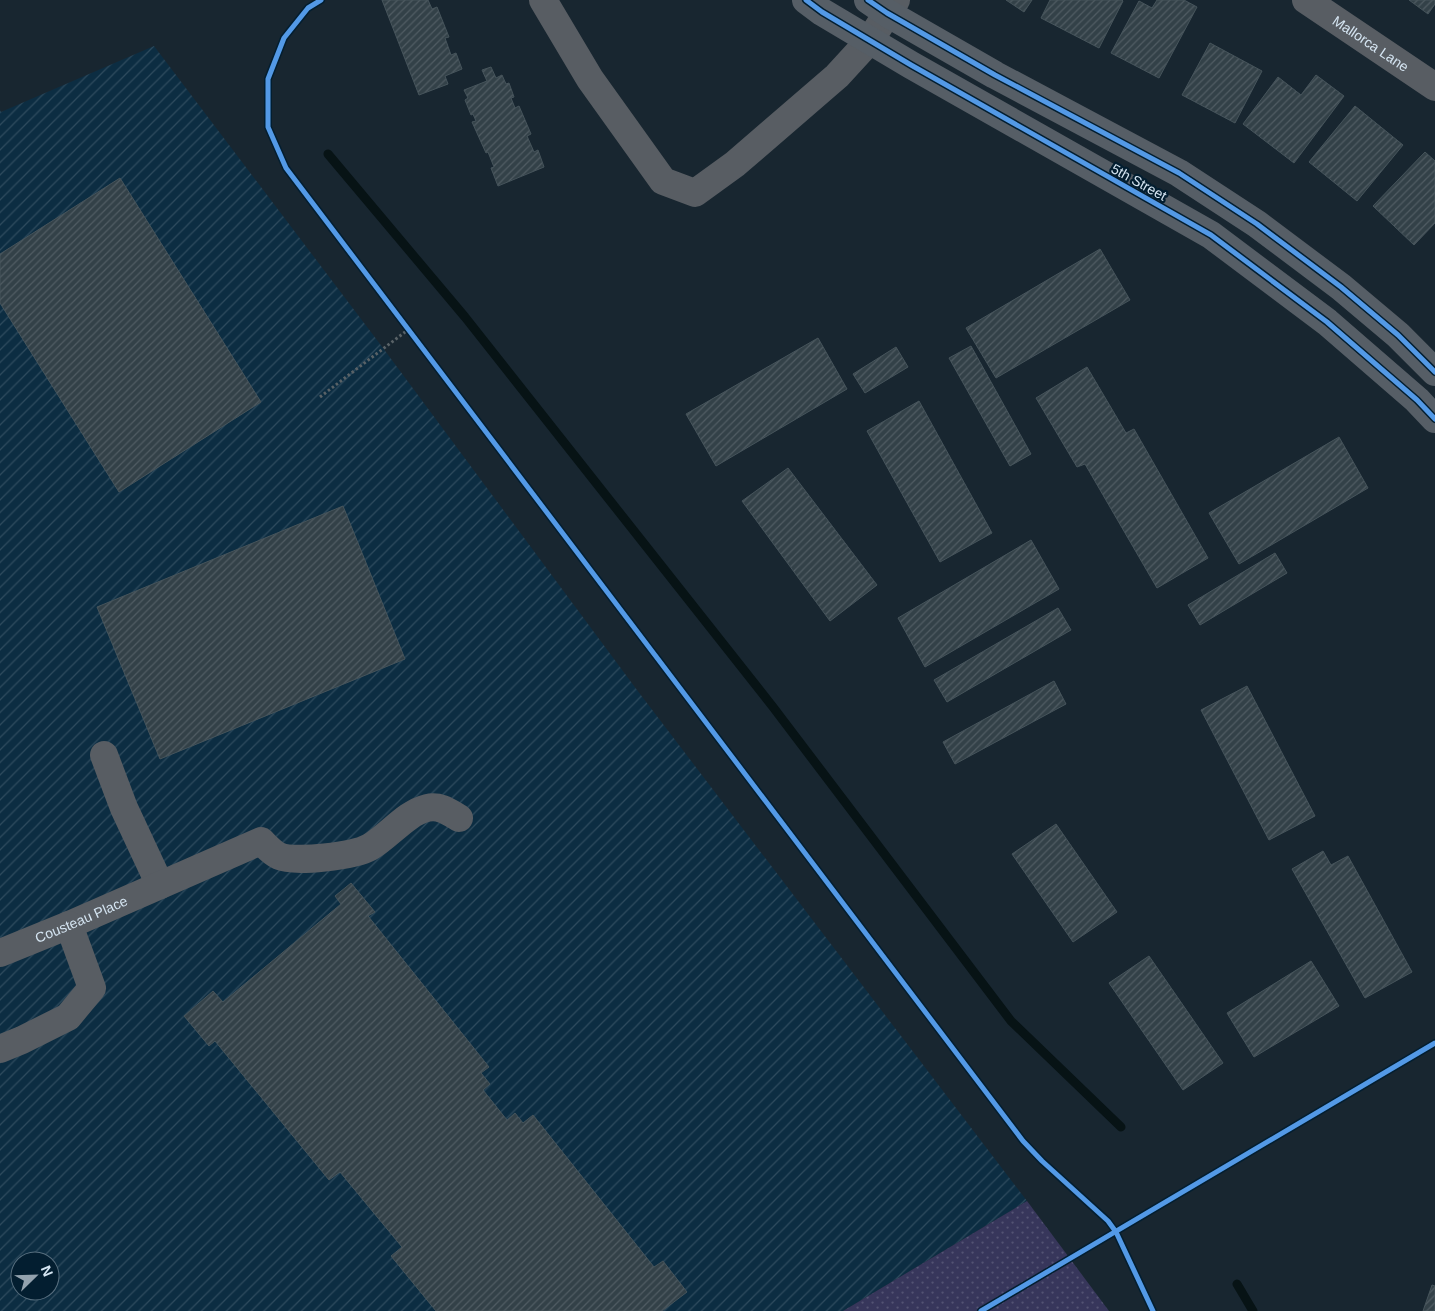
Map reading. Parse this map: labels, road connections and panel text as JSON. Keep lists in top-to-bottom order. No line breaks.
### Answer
{"streets":{"main road":["5th Street"],"street":["Mallorca Lane","Cousteau Place"]},"north":"top right"}
